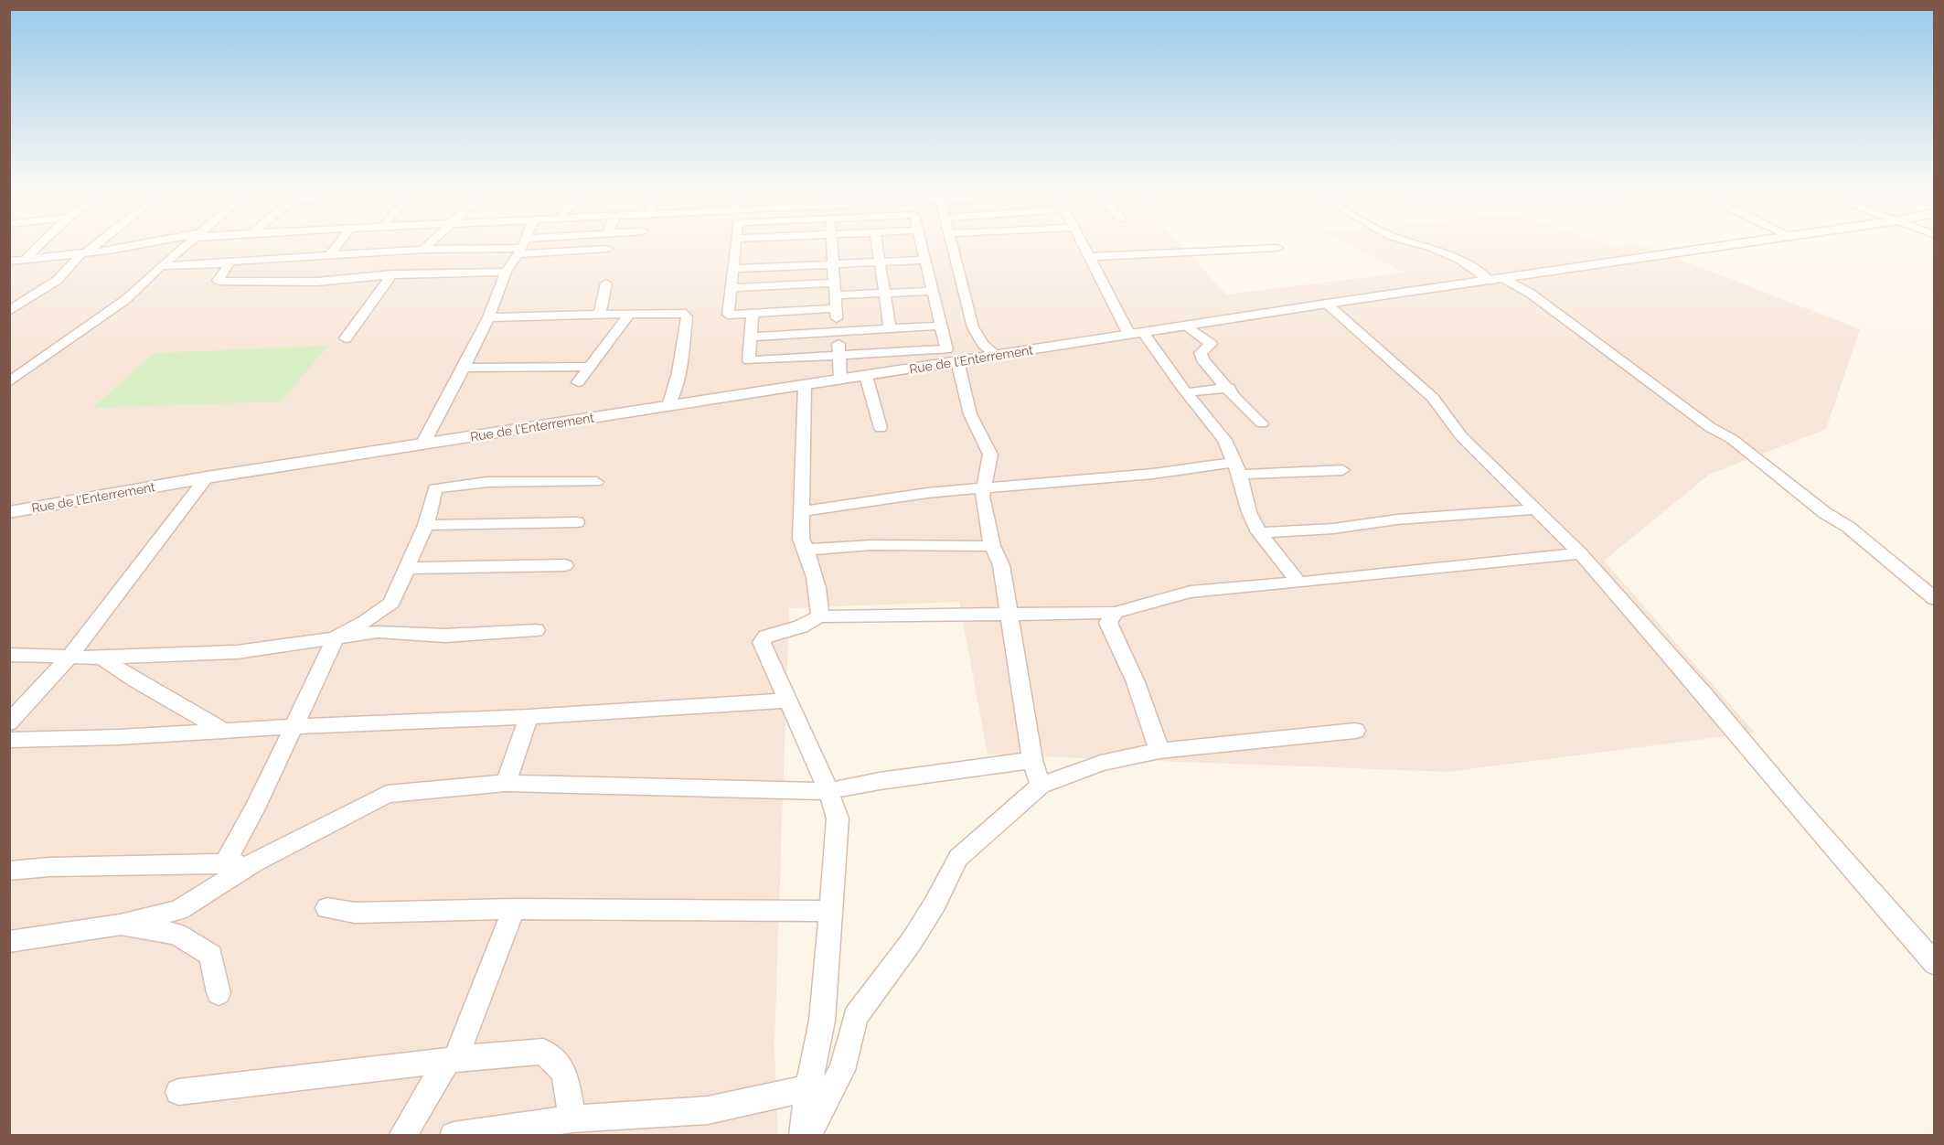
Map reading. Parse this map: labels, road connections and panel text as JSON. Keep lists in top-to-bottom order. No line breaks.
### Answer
{"streets":{"street":["Rue de l'Enterrement"]}}
